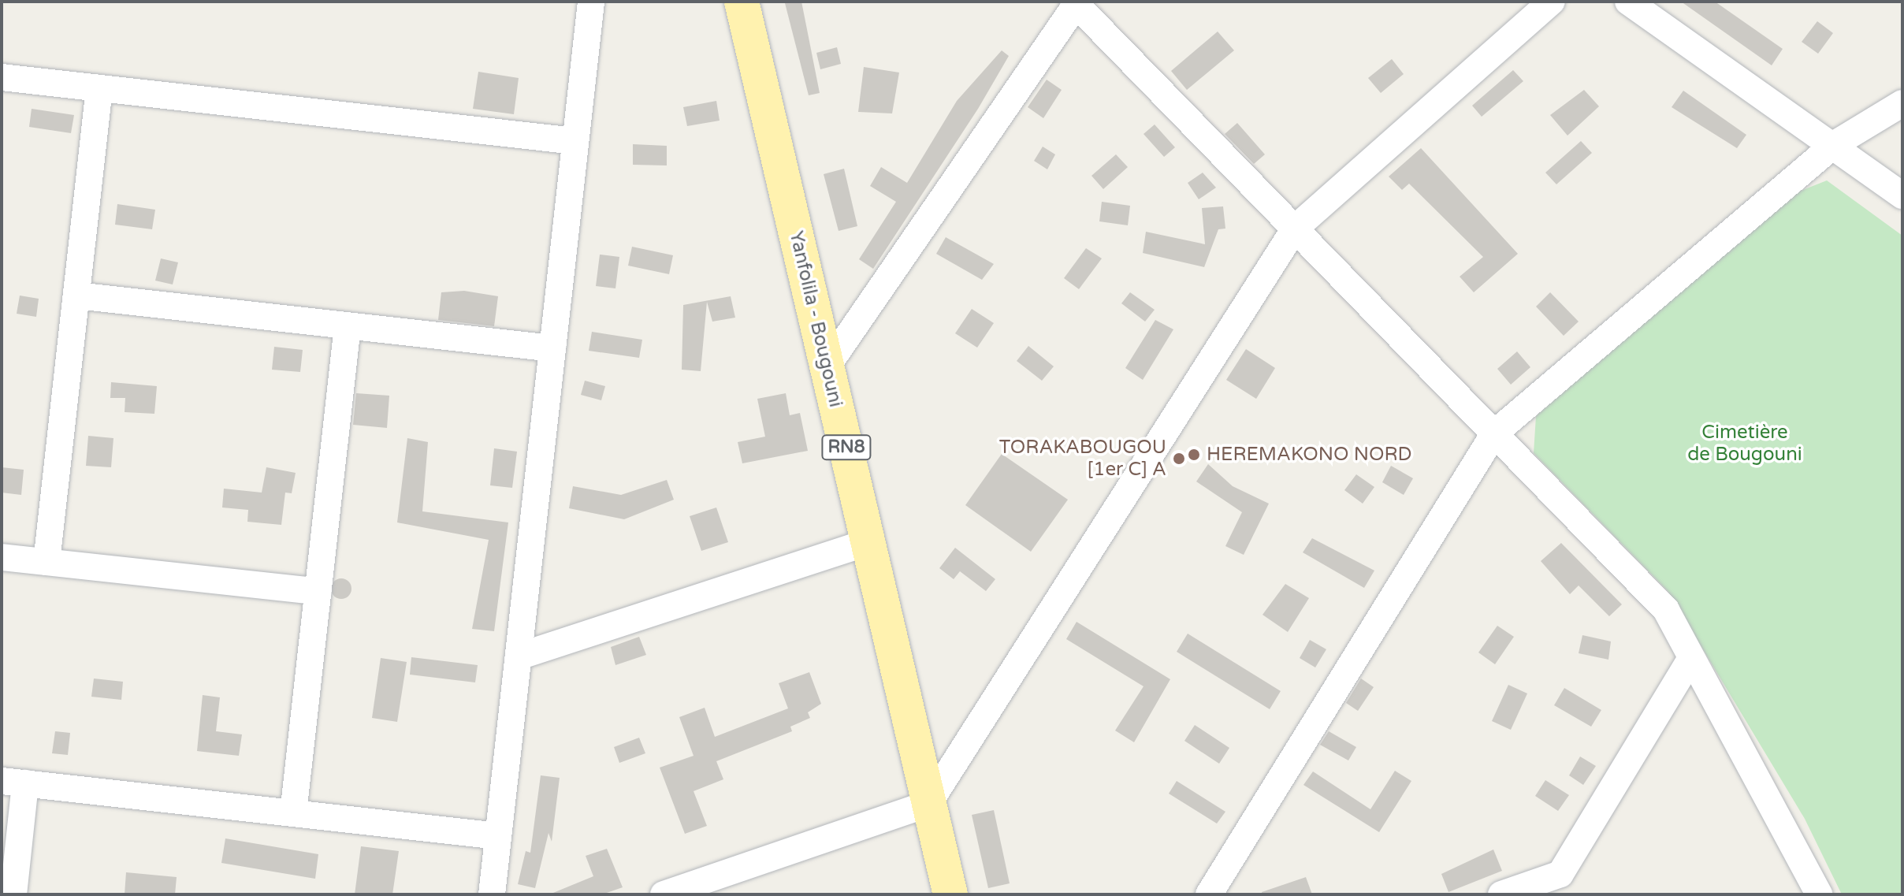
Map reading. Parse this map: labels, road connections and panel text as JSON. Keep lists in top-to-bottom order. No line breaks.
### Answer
{"streets":{"main road":["Yanfolila - Bougouni","RN8"]},"parks":["Cimetière de Bougouni"],"places":["HEREMAKONO NORD","TORAKABOUGOU [1er C] A"]}
